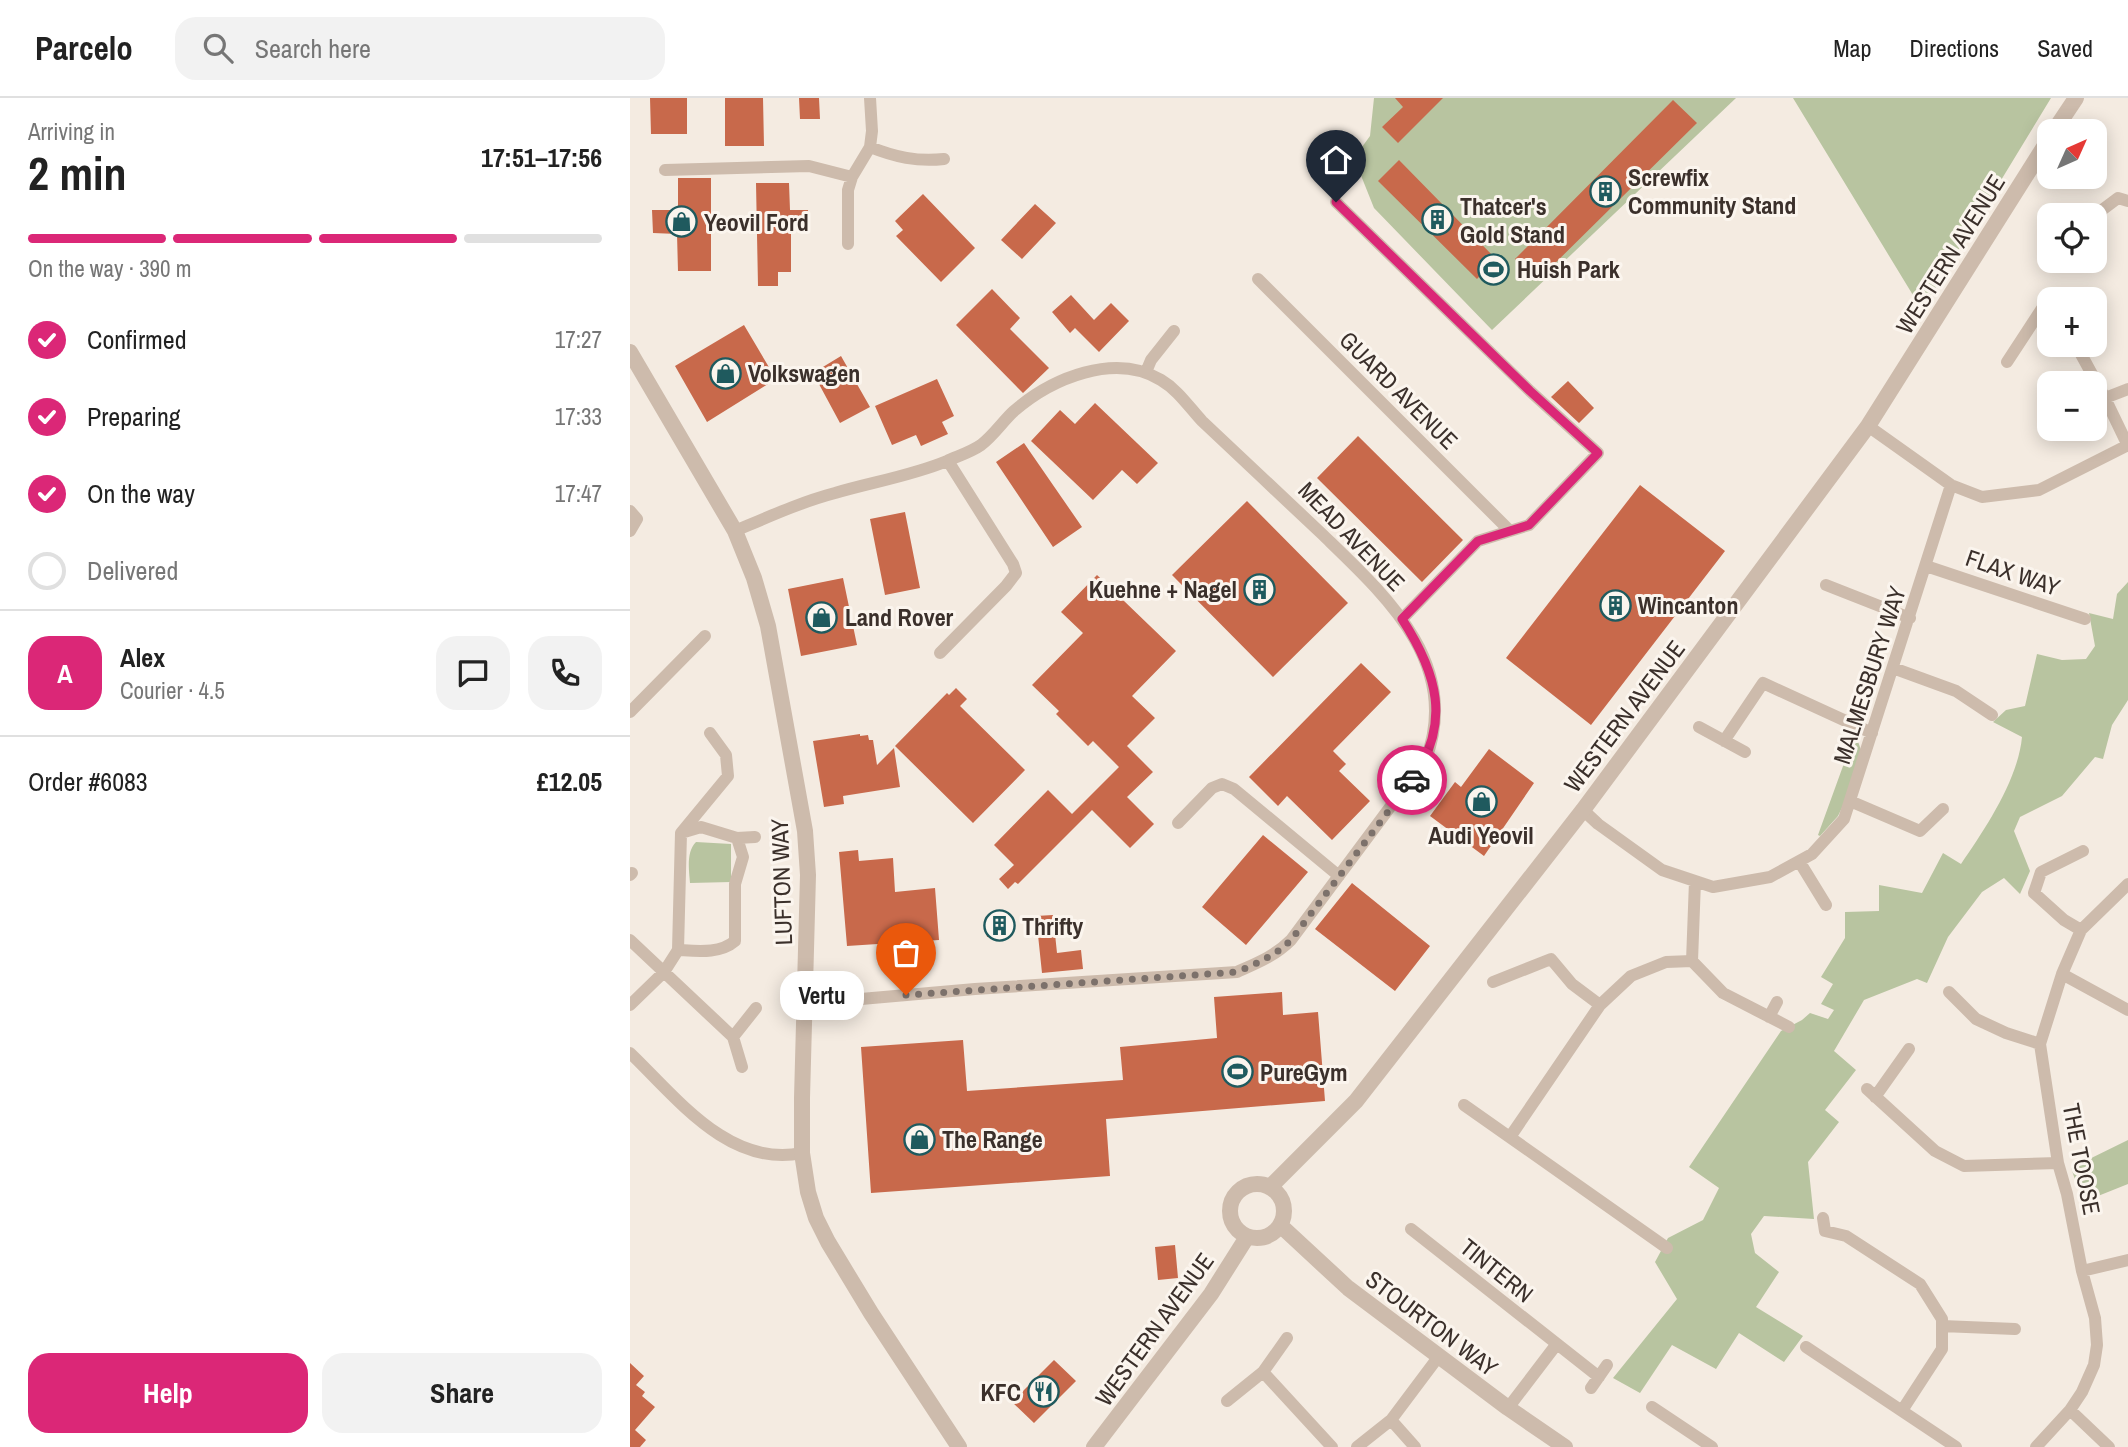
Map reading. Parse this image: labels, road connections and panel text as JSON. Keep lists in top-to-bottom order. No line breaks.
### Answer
{"streets":{"street":["WESTERN AVENUE","GUARD AVENUE","MEAD AVENUE","FLAX WAY","MALMESBURY WAY","LUFTON WAY","THE TOOSE","TINTERN","STOURTON WAY"]},"crossings":[["WESTERN AVENUE","MALMESBURY WAY"],["WESTERN AVENUE","STOURTON WAY"],["MEAD AVENUE","LUFTON WAY"],["FLAX WAY","MALMESBURY WAY"]],"places":{"building":["Screwfix Community Stand","Thatcer's Gold Stand","Kuehne + Nagel","Wincanton","Thrifty"],"shop":["Yeovil Ford","Volkswagen","Land Rover","Audi Yeovil","The Range"],"sports":["Huish Park","PureGym"],"other":["Vertu"],"restaurant":["KFC"]},"north":"top right","page":{"header":"Parcelo","search":"Search here","nav":["Map","Directions","Saved"],"heading":["2 min","Arriving in","17:51–17:56"],"panel":["Alex","Courier · 4.5","Order #6083","£12.05"],"map_buttons":["+","−"],"bar":"On the way · 390 m","list":[["Confirmed","17:27"],["Preparing","17:33"],["On the way","17:47"],"Delivered"],"round":"A","bubble":"Vertu","buttons":["Help","Share"]}}
